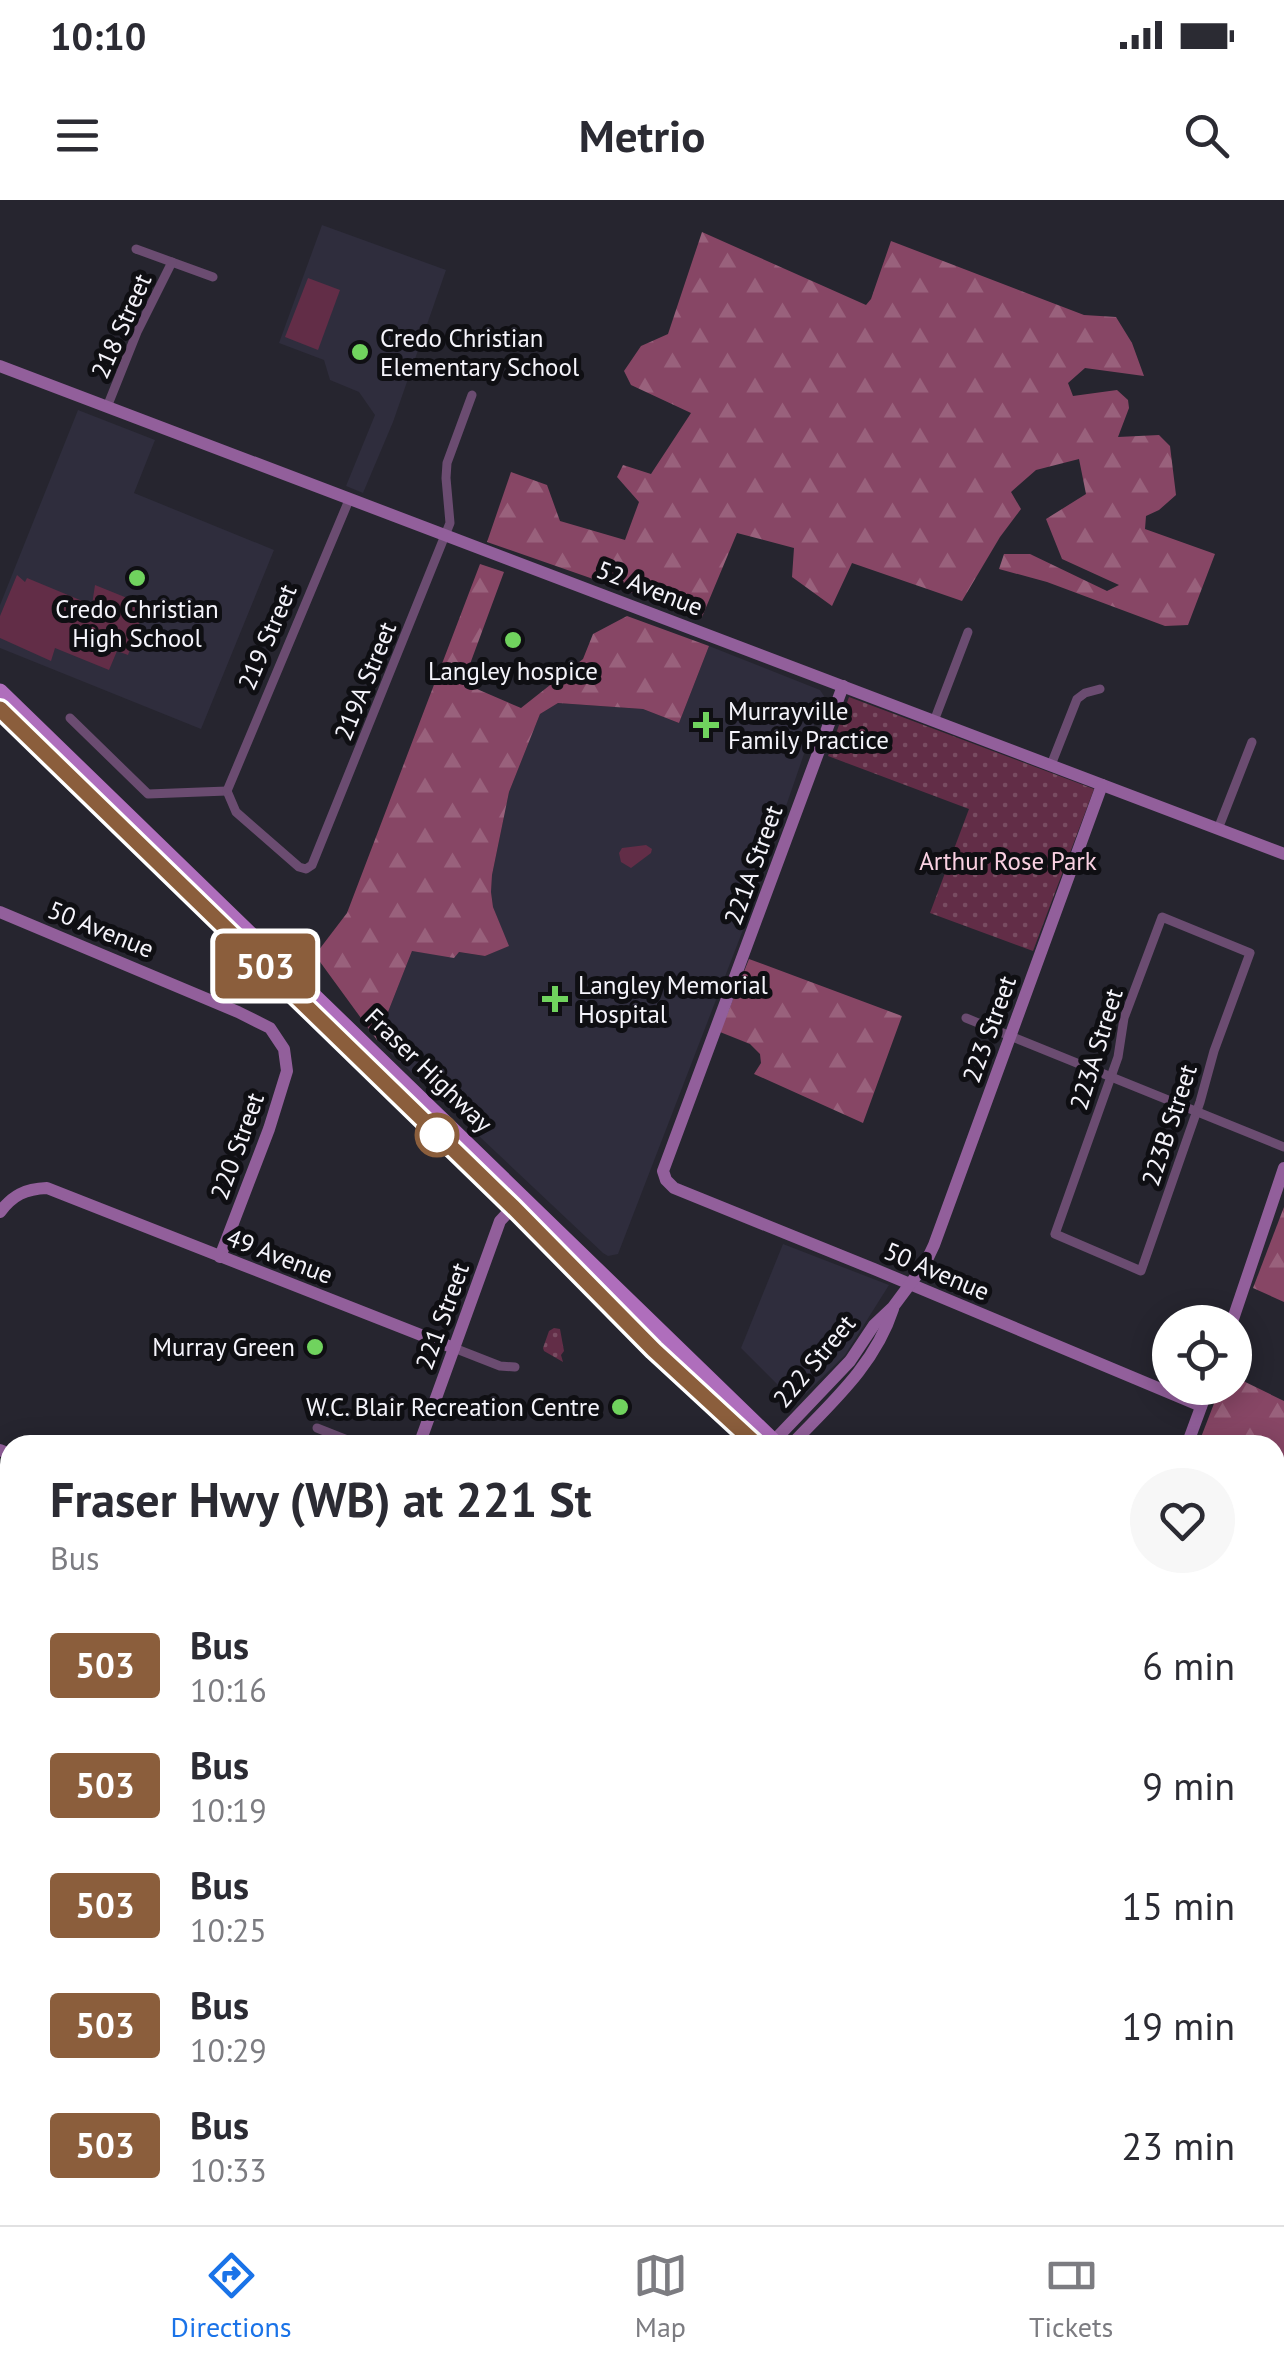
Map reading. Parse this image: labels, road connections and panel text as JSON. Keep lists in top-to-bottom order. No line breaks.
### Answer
{"streets":{"main road":["Fraser Highway"],"street":["218 Street","52 Avenue","219 Street","219A Street","221A Street","50 Avenue","223 Street","223A Street","223B Street","220 Street","49 Avenue","221 Street","222 Street"]},"crossings":[["218 Street","52 Avenue"],["52 Avenue","219 Street"],["52 Avenue","219A Street"],["52 Avenue","221A Street"],["52 Avenue","223 Street"],["219 Street","219A Street"],["221A Street","50 Avenue"],["50 Avenue","223 Street"],["50 Avenue","220 Street"],["50 Avenue","222 Street"],["223 Street","222 Street"],["223A Street","223B Street"],["Fraser Highway","221 Street"],["220 Street","49 Avenue"],["49 Avenue","221 Street"]],"parks":["Arthur Rose Park"],"places":{"other":["Credo Christian Elementary School","Credo Christian High School","Langley hospice","Murray Green","W.C. Blair Recreation Centre"],"health":["Murrayville Family Practice","Langley Memorial Hospital"]},"lines":["bus line 503"],"page":{"status":"10:10","header":"Metrio","on_map":"503","heading":["Fraser Hwy (WB) at 221 St","Bus"],"list":[{"mark":"503","name":"Bus","note":"10:16","value":"6 min"},{"mark":"503","name":"Bus","note":"10:19","value":"9 min"},{"mark":"503","name":"Bus","note":"10:25","value":"15 min"},{"mark":"503","name":"Bus","note":"10:29","value":"19 min"},{"mark":"503","name":"Bus","note":"10:33","value":"23 min"}],"tabs":["Directions","Map","Tickets"]}}
